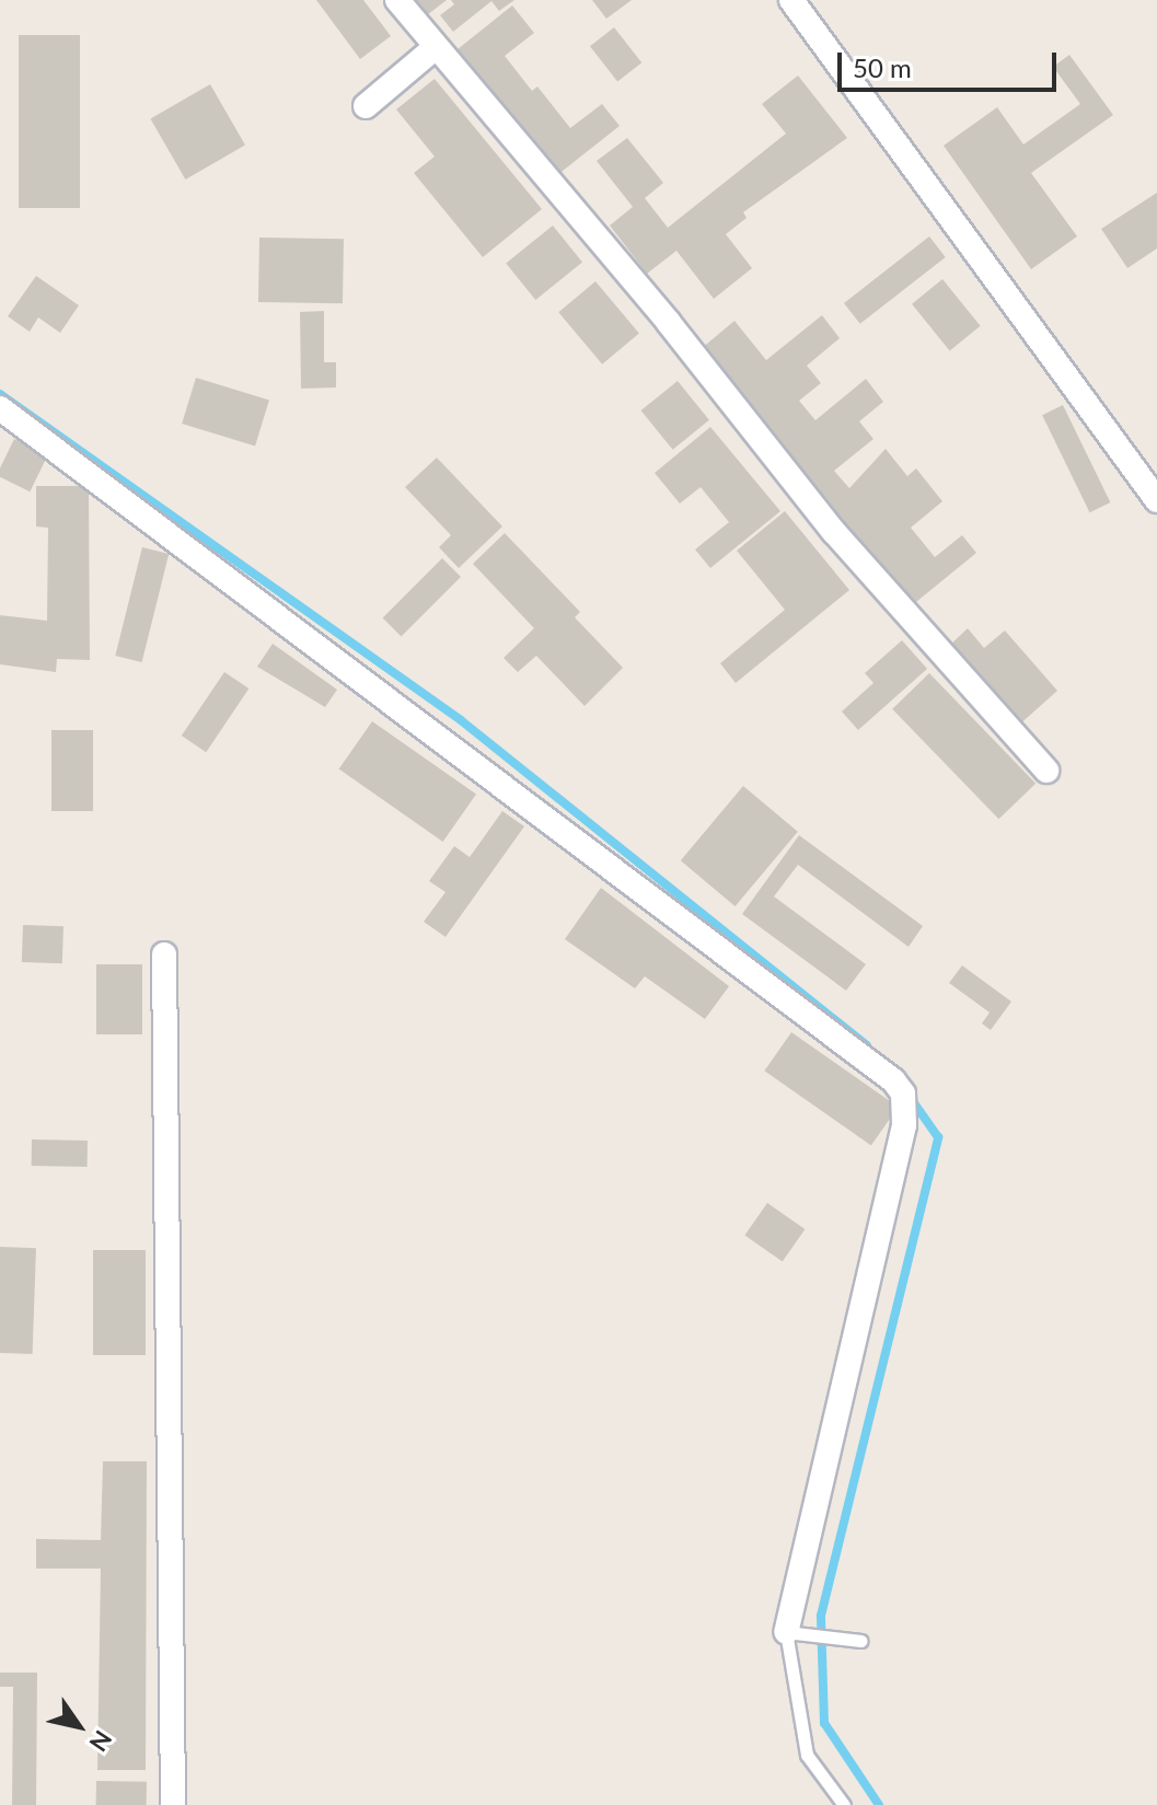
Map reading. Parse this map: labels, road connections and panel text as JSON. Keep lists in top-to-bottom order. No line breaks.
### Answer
{"scale_bar":"50 m","north":"bottom right"}
